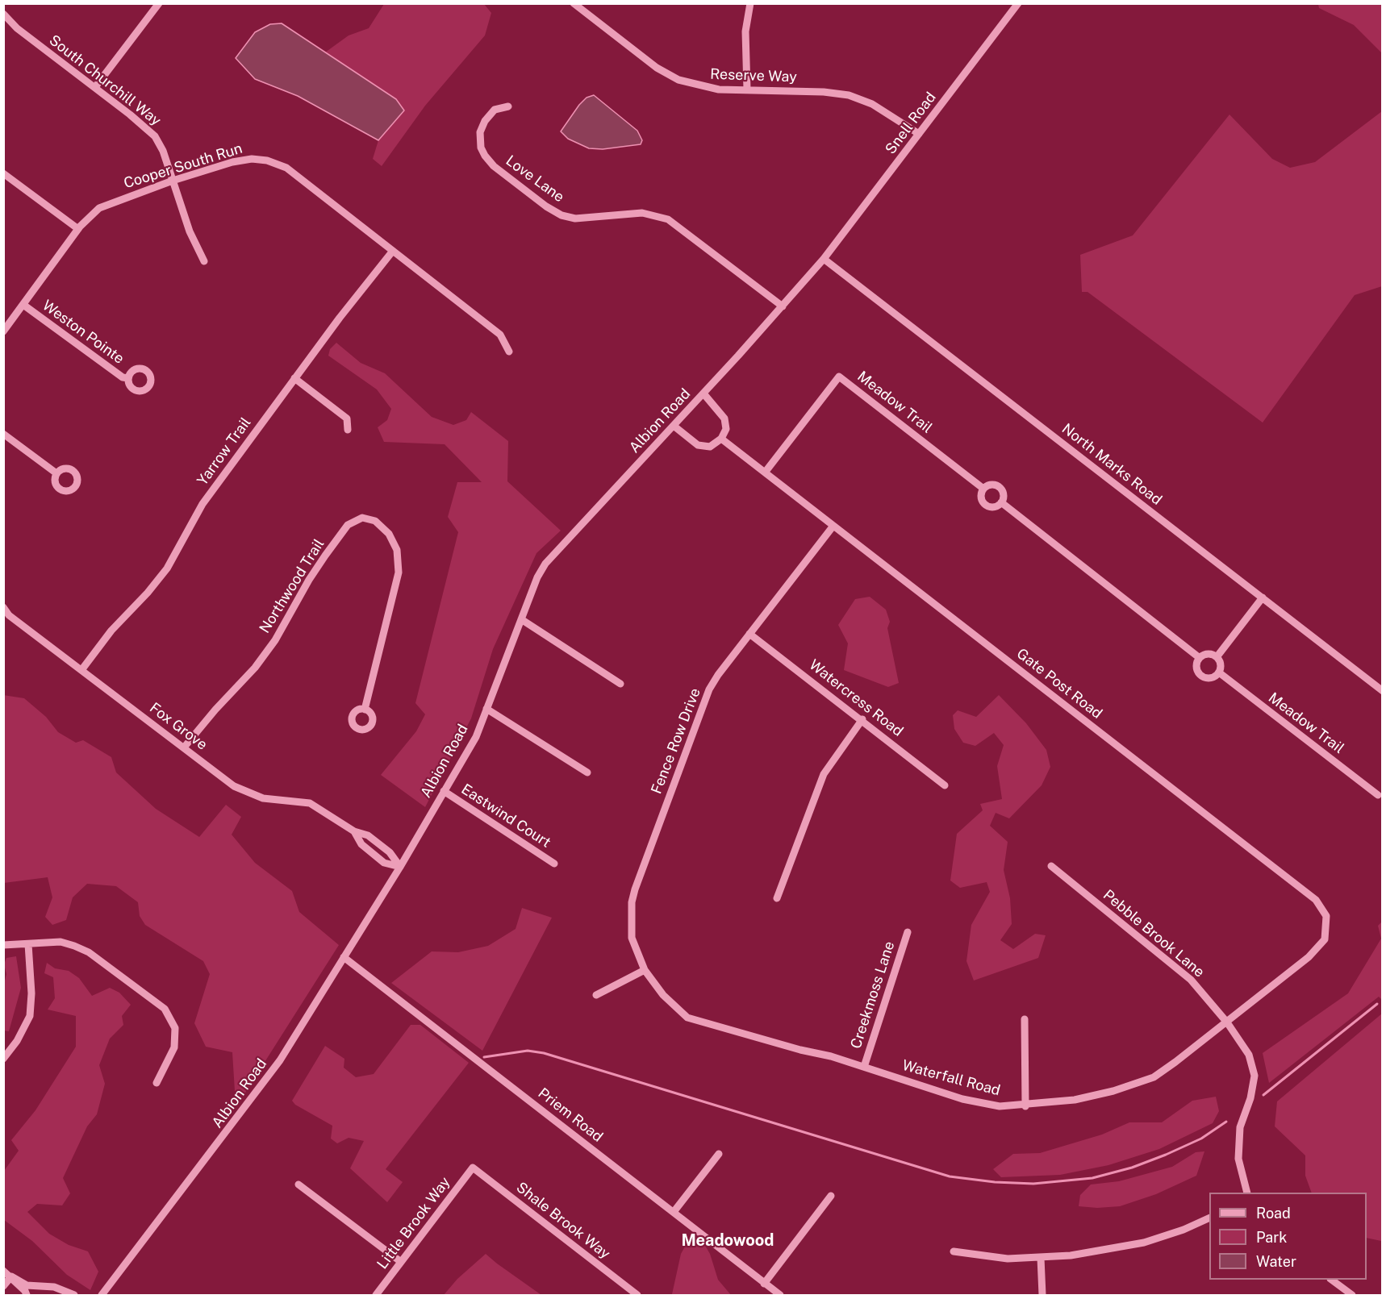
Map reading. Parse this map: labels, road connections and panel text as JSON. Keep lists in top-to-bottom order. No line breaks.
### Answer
{"streets":{"street":["Reserve Way","South Churchill Way","Snell Road","Cooper South Run","Love Lane","Weston Pointe","Meadow Trail","Albion Road","Yarrow Trail","North Marks Road","Northwood Trail","Gate Post Road","Watercress Road","Fox Grove","Fence Row Drive","Eastwind Court","Pebble Brook Lane","Creekmoss Lane","Waterfall Road","Priem Road","Shale Brook Way","Little Brook Way"]},"crossings":[["Reserve Way","Snell Road"],["South Churchill Way","Cooper South Run"],["Snell Road","Albion Road"],["Snell Road","North Marks Road"],["Cooper South Run","Weston Pointe"],["Cooper South Run","Yarrow Trail"],["Love Lane","Albion Road"],["Meadow Trail","Gate Post Road"],["Albion Road","North Marks Road"],["Albion Road","Fox Grove"],["Albion Road","Eastwind Court"],["Albion Road","Priem Road"],["Yarrow Trail","Fox Grove"],["Northwood Trail","Fox Grove"],["Gate Post Road","Fence Row Drive"],["Gate Post Road","Waterfall Road"],["Watercress Road","Fence Row Drive"],["Fence Row Drive","Waterfall Road"],["Pebble Brook Lane","Waterfall Road"],["Creekmoss Lane","Waterfall Road"],["Shale Brook Way","Little Brook Way"]],"districts":["Meadowood"],"legend":["Road","Park","Water"]}
